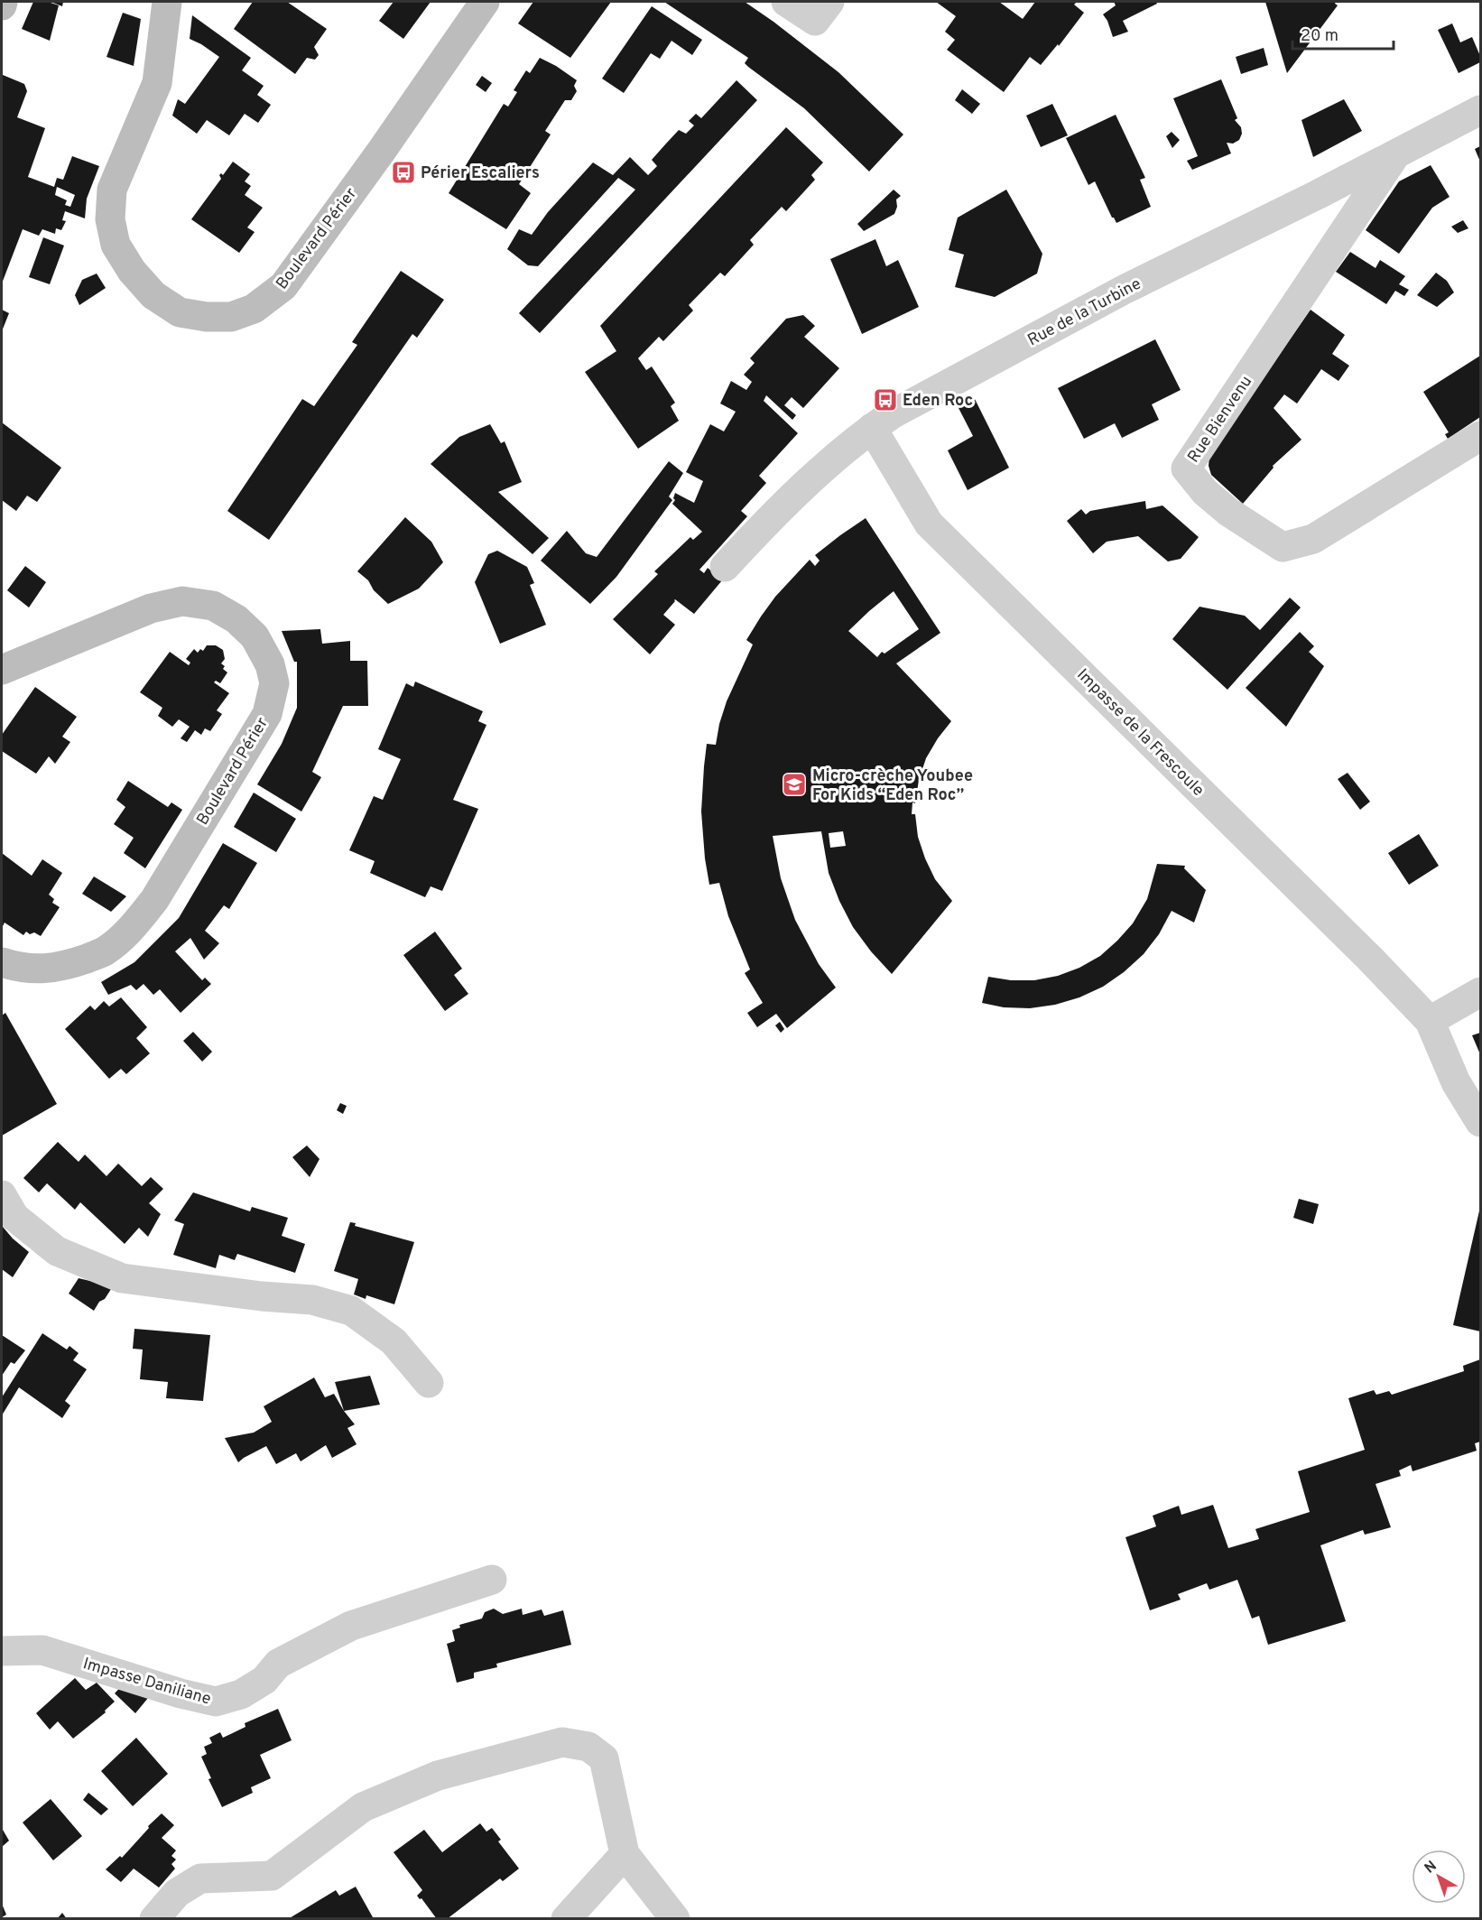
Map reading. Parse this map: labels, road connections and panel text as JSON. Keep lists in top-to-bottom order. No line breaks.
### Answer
{"streets":{"street":["Boulevard Périer","Rue de la Turbine","Rue Bienvenu","Impasse de la Frescoule","Impasse Daniliane"]},"crossings":[["Rue de la Turbine","Rue Bienvenu"],["Rue de la Turbine","Impasse de la Frescoule"]],"places":{"bus stop":["Périer Escaliers","Eden Roc"],"school or university":["Micro-crèche Youbee For Kids “Eden Roc”"]},"scale_bar":"20 m","north":"top left"}
